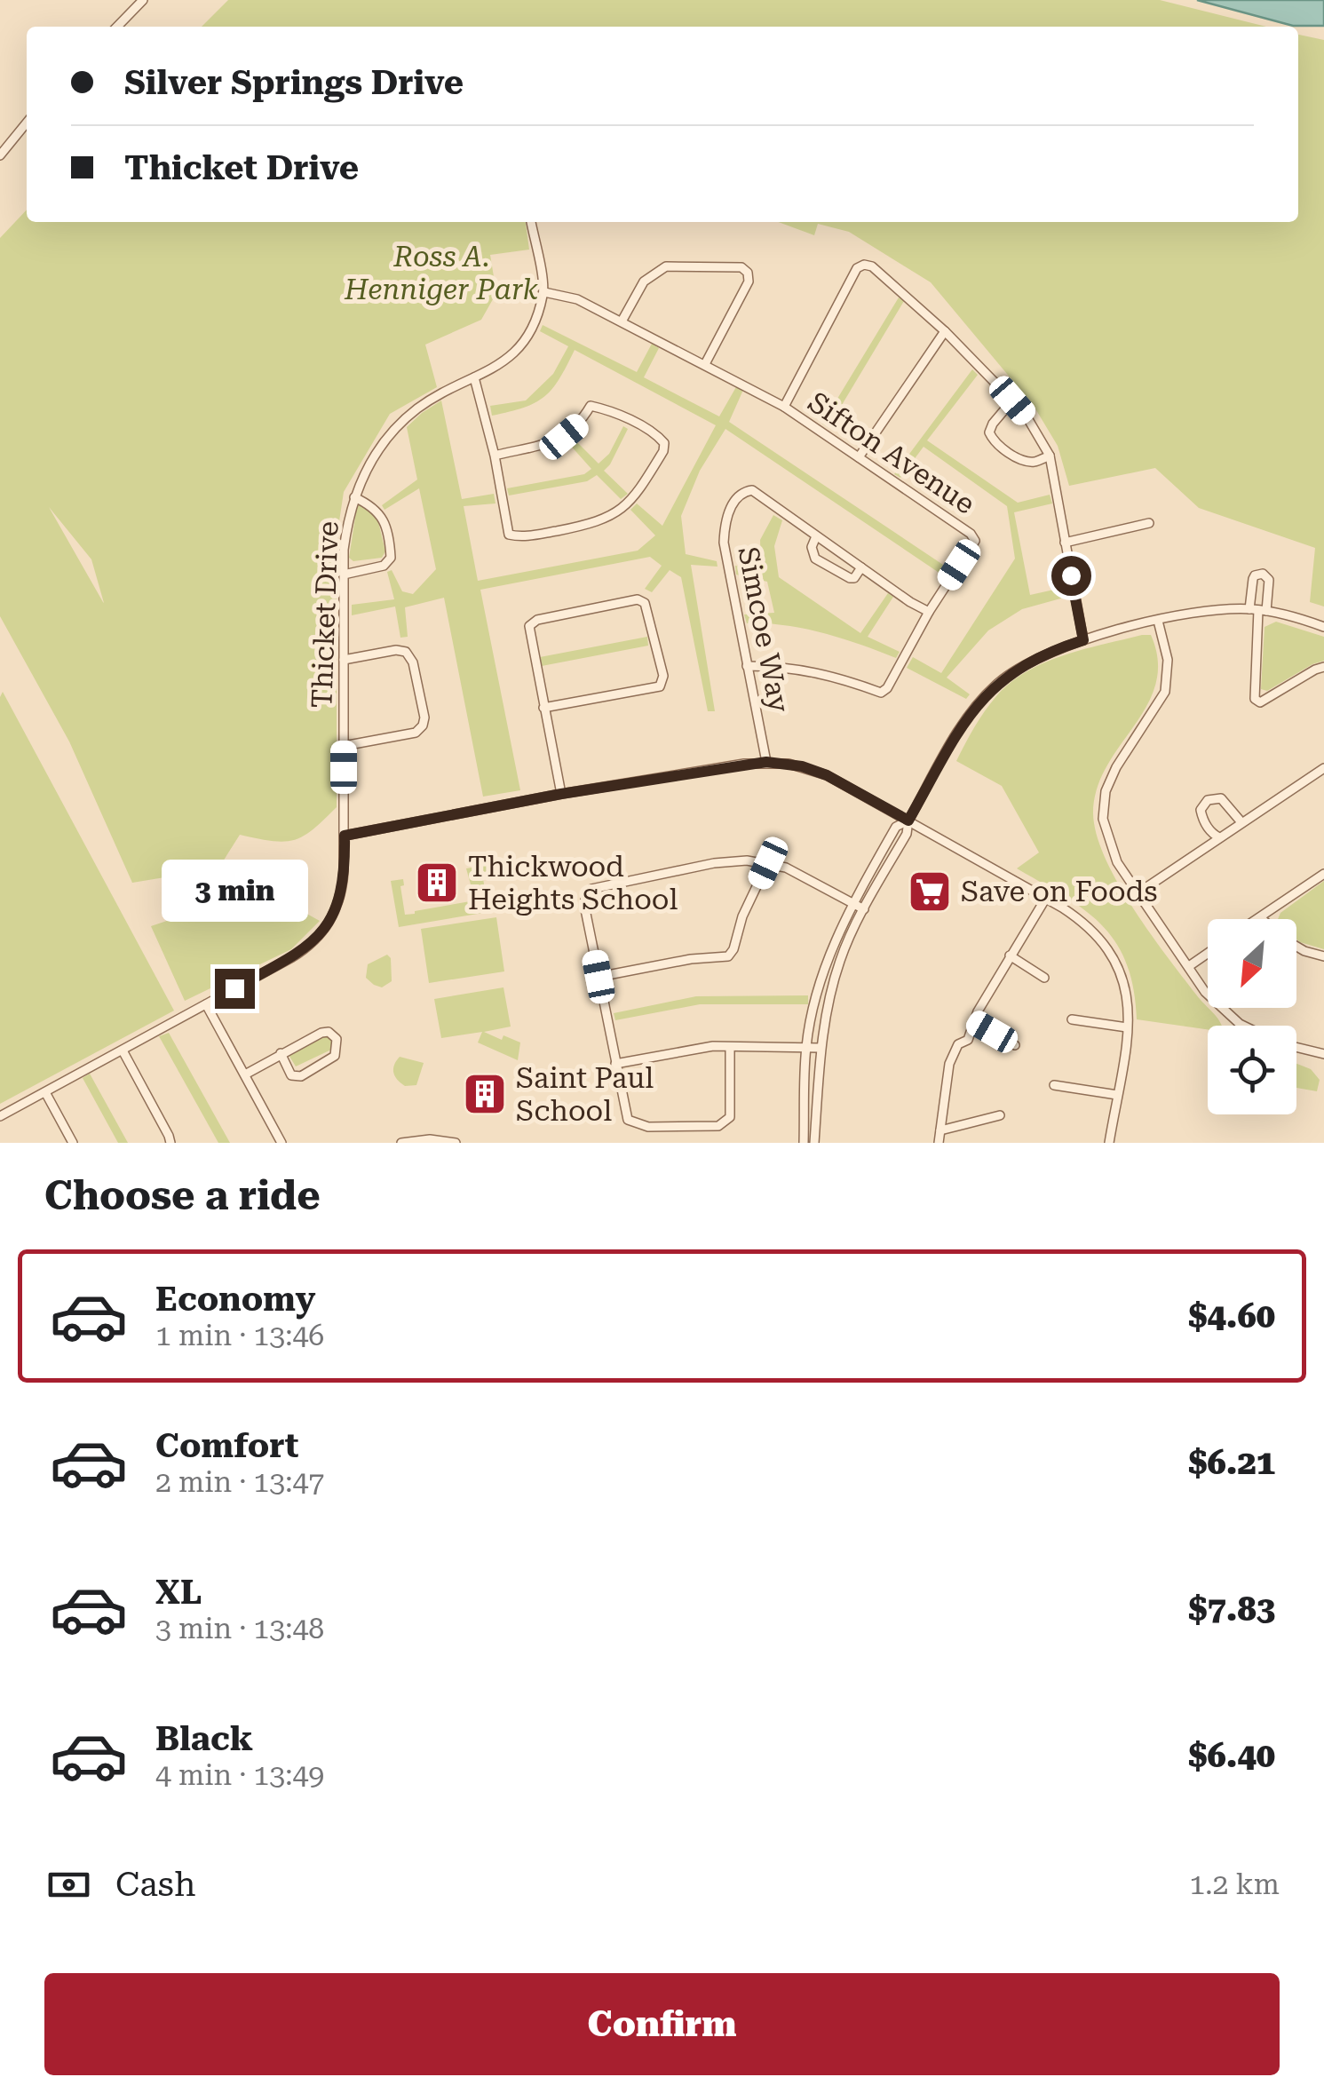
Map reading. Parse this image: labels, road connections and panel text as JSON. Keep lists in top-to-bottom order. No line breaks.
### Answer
{"streets":{"street":["Sifton Avenue","Thicket Drive","Simcoe Way"]},"crossings":[["Sifton Avenue","Thicket Drive"],["Sifton Avenue","Simcoe Way"]],"parks":["Ross A. Henniger Park"],"places":{"building":["Thickwood Heights School","Saint Paul School"],"supermarket":["Save on Foods"]},"north":"bottom left","page":{"banner":["Silver Springs Drive","Thicket Drive"],"bubble":"3 min","heading":"Choose a ride","list":[{"name":"Economy","note":"1 min · 13:46","value":"$4.60"},{"name":"Comfort","note":"2 min · 13:47","value":"$6.21"},{"name":"XL","note":"3 min · 13:48","value":"$7.83"},{"name":"Black","note":"4 min · 13:49","value":"$6.40"}],"pay":["Cash","1.2 km"],"buttons":"Confirm"}}
